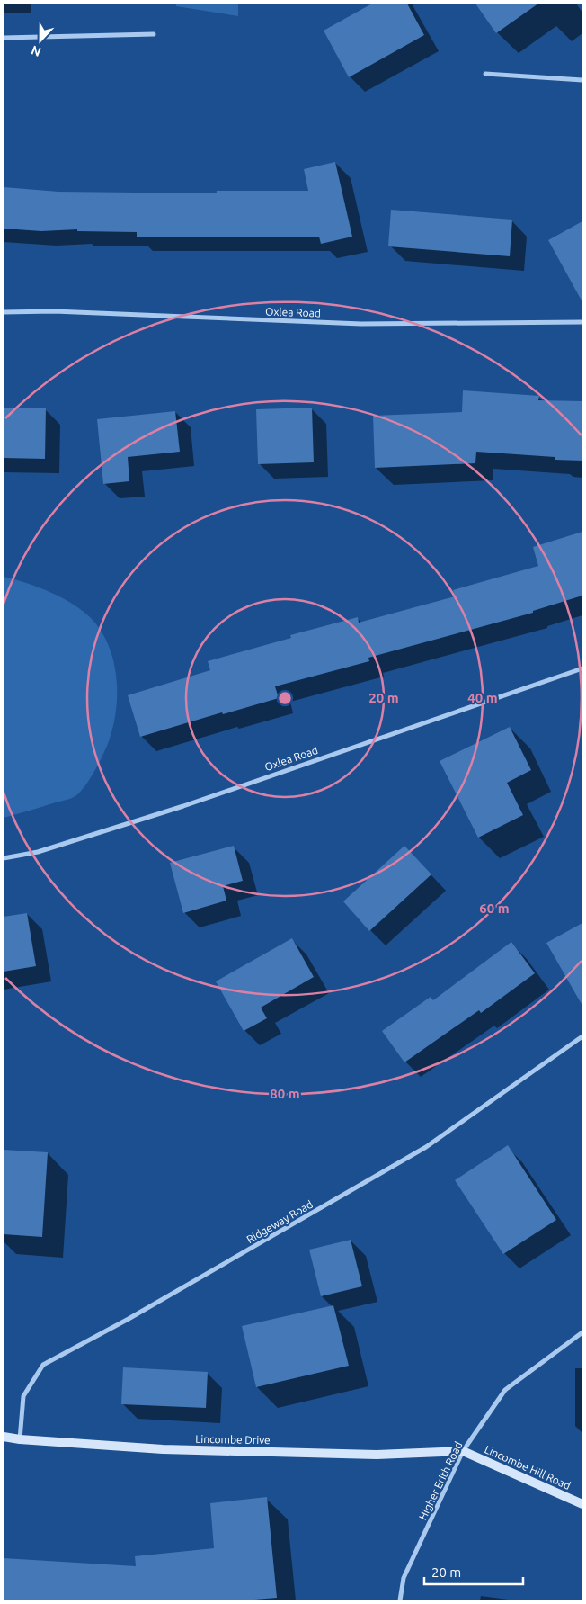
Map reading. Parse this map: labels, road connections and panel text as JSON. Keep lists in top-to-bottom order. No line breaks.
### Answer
{"streets":{"street":["Oxlea Road","Ridgeway Road","Lincombe Drive","Lincombe Hill Road","Higher Erith Road"]},"crossings":[["Ridgeway Road","Lincombe Drive"],["Lincombe Drive","Lincombe Hill Road"],["Lincombe Drive","Higher Erith Road"],["Lincombe Hill Road","Higher Erith Road"]],"scale_bar":"20 m","north":"bottom","rings":["20 m","40 m","60 m","80 m"]}
